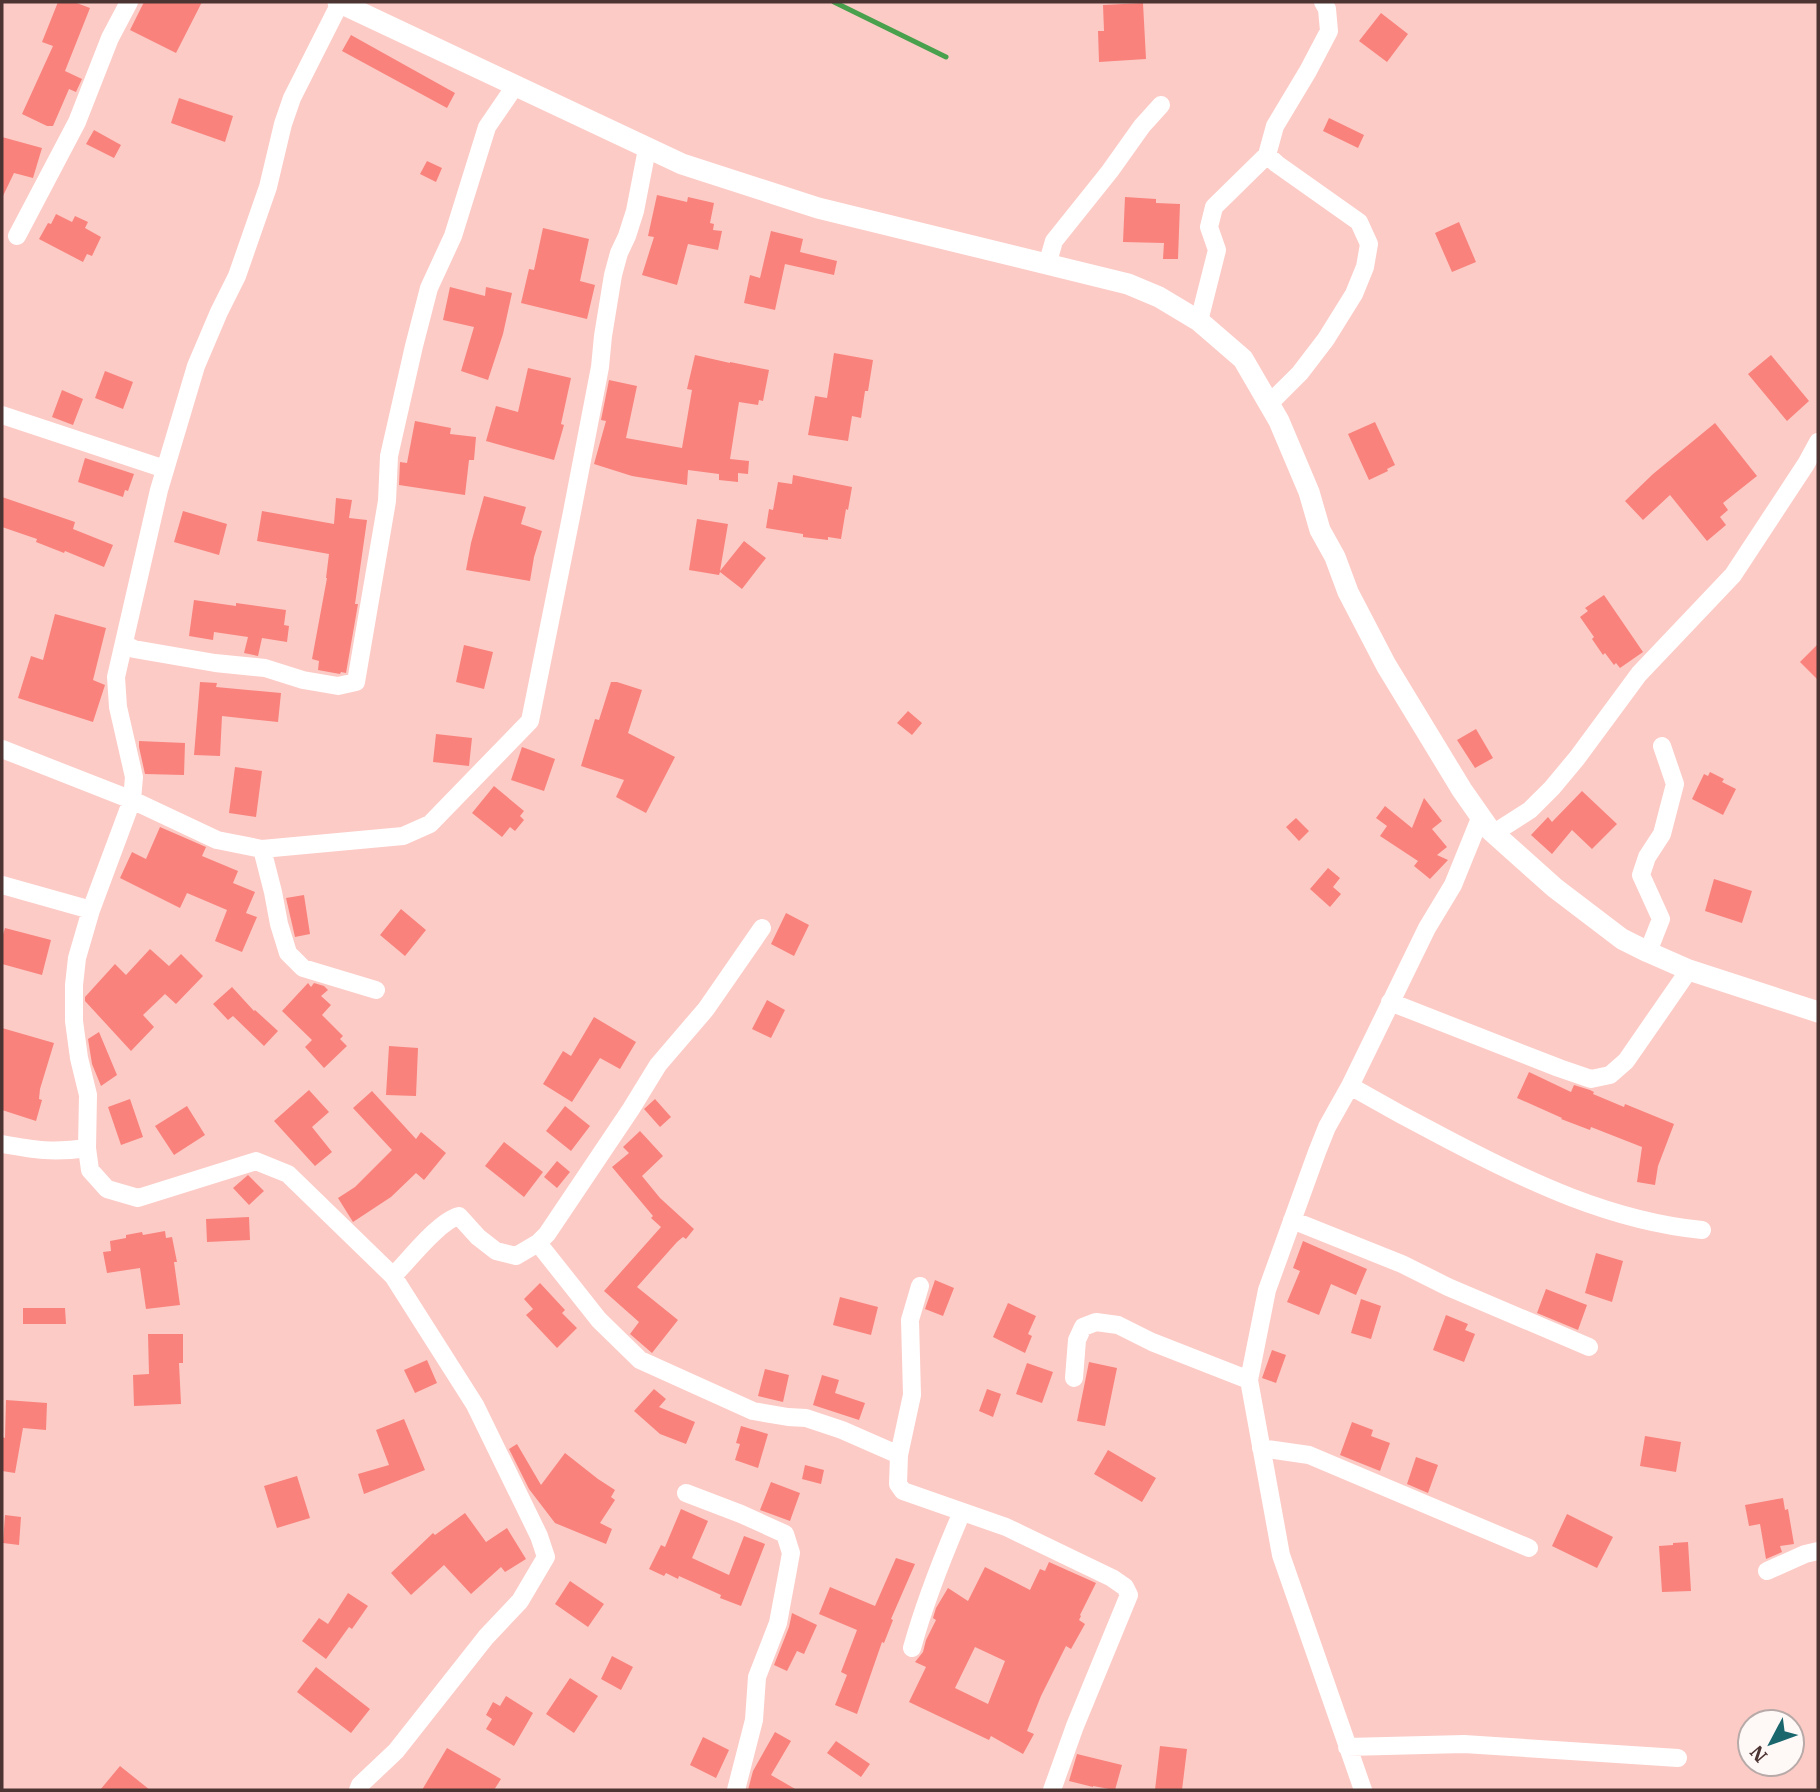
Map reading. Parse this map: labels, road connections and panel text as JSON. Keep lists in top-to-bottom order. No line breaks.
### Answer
{"north":"bottom left"}
